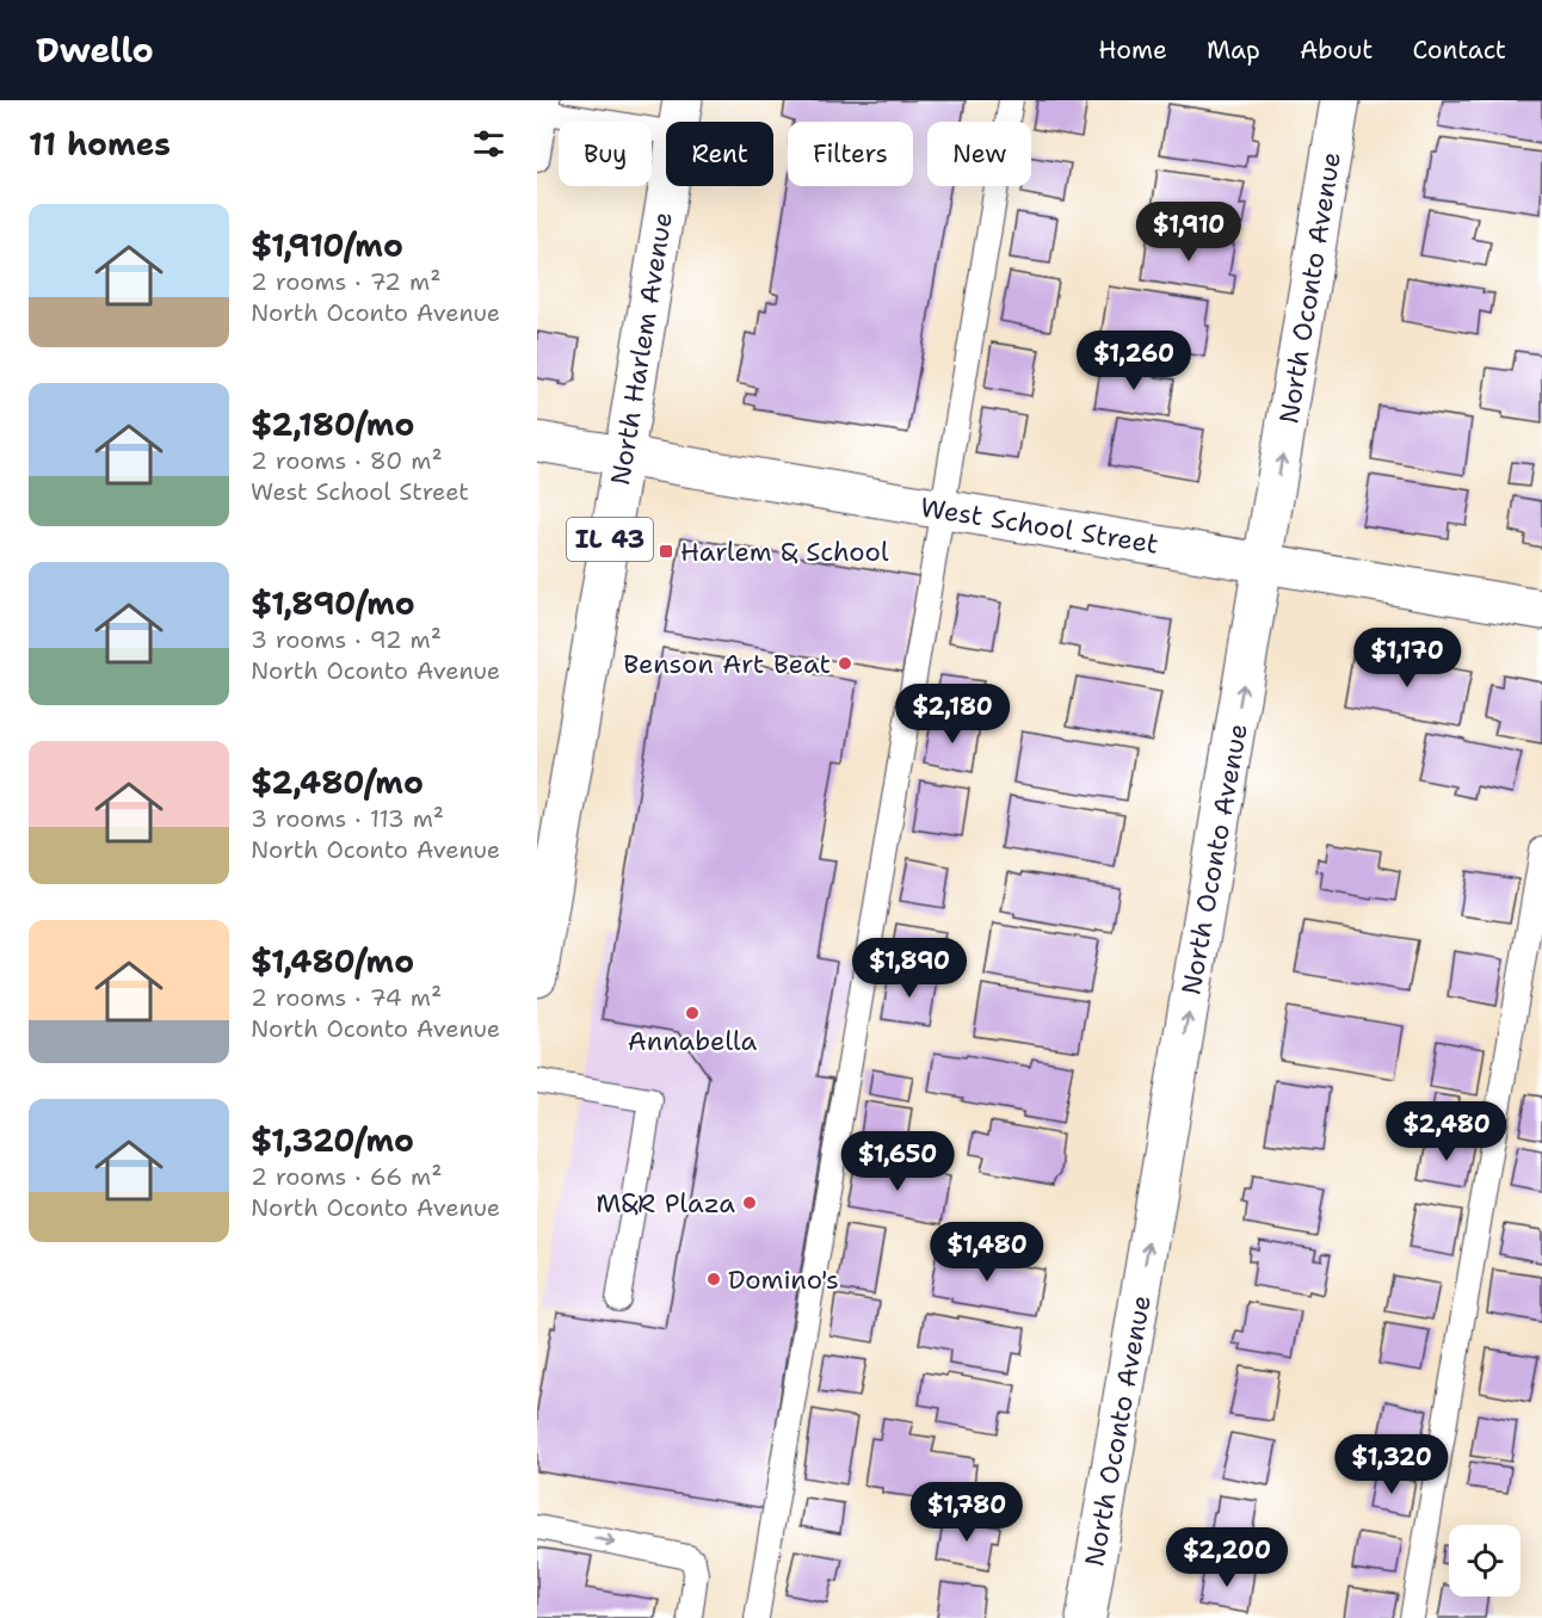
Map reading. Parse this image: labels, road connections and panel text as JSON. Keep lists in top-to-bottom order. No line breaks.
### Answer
{"streets":{"street":["North Oconto Avenue","North Harlem Avenue","West School Street","IL 43"]},"crossings":[["North Oconto Avenue","West School Street"],["North Harlem Avenue","West School Street"]],"one_way":["North Oconto Avenue"],"places":{"transit":["Harlem & School"],"other":["Benson Art Beat","Annabella","M&R Plaza","Domino's"]},"page":{"header":"Dwello","nav":["Home","Map","About","Contact"],"heading":"11 homes","chip":["Buy","Rent","Filters","New"],"list":[{"name":"$1,910/mo","note":"2 rooms · 72 m² · North Oconto Avenue"},{"name":"$2,180/mo","note":"2 rooms · 80 m² · West School Street"},{"name":"$1,890/mo","note":"3 rooms · 92 m² · North Oconto Avenue"},{"name":"$2,480/mo","note":"3 rooms · 113 m² · North Oconto Avenue"},{"name":"$1,480/mo","note":"2 rooms · 74 m² · North Oconto Avenue"},{"name":"$1,320/mo","note":"2 rooms · 66 m² · North Oconto Avenue"}],"price":["$1,910","$1,260","$1,170","$2,180","$1,890","$2,480","$1,650","$1,480","$1,320","$1,780","$2,200"]}}
